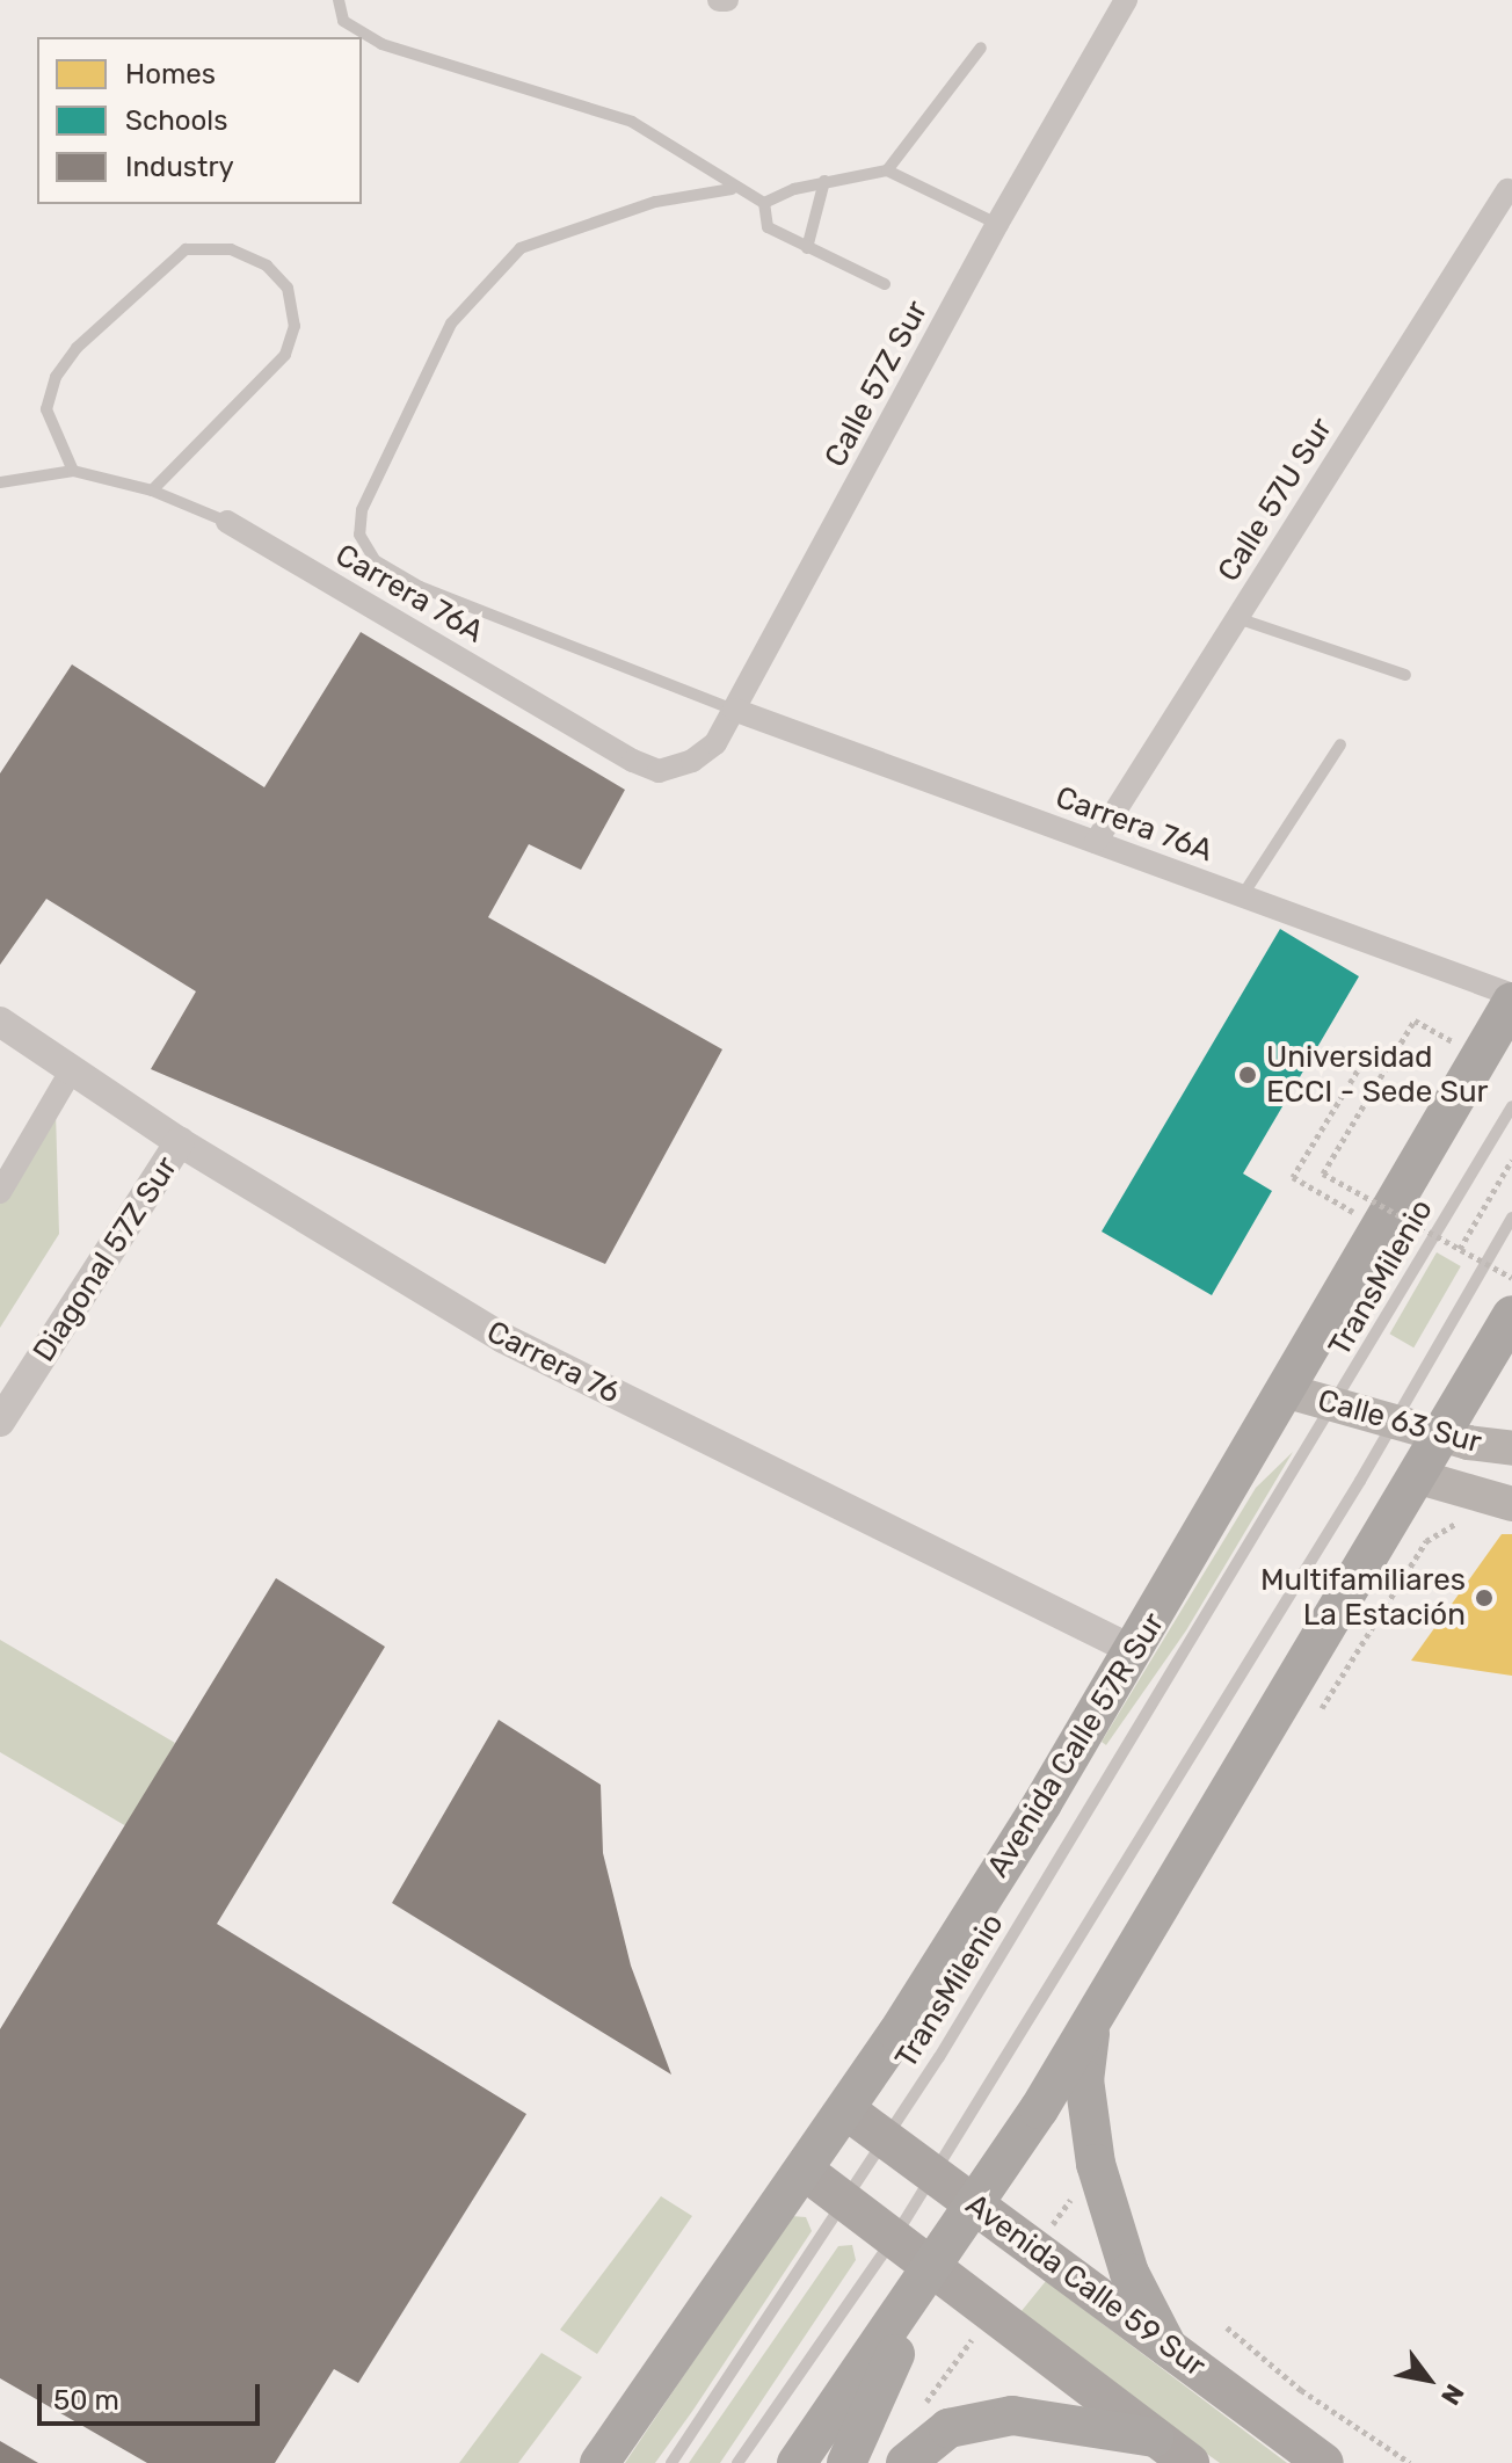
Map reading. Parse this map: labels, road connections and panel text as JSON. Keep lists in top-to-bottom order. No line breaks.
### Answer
{"streets":{"highway":["Avenida Calle 57R Sur"],"main road":["Calle 63 Sur","Avenida Calle 59 Sur"],"street":["Calle 57Z Sur","Calle 57U Sur","Carrera 76A","Diagonal 57Z Sur","Carrera 76"],"lane":["TransMilenio"]},"crossings":[["Calle 57Z Sur","Carrera 76A"],["Calle 57U Sur","Carrera 76A"],["Diagonal 57Z Sur","Carrera 76"],["TransMilenio","Calle 63 Sur"],["TransMilenio","Avenida Calle 59 Sur"],["Carrera 76","Avenida Calle 57R Sur"],["Calle 63 Sur","Avenida Calle 57R Sur"],["Avenida Calle 57R Sur","Avenida Calle 59 Sur"]],"places":["Universidad ECCI - Sede Sur","Multifamiliares La Estación"],"legend":["Homes","Schools","Industry"],"scale_bar":"50 m","north":"bottom right"}
